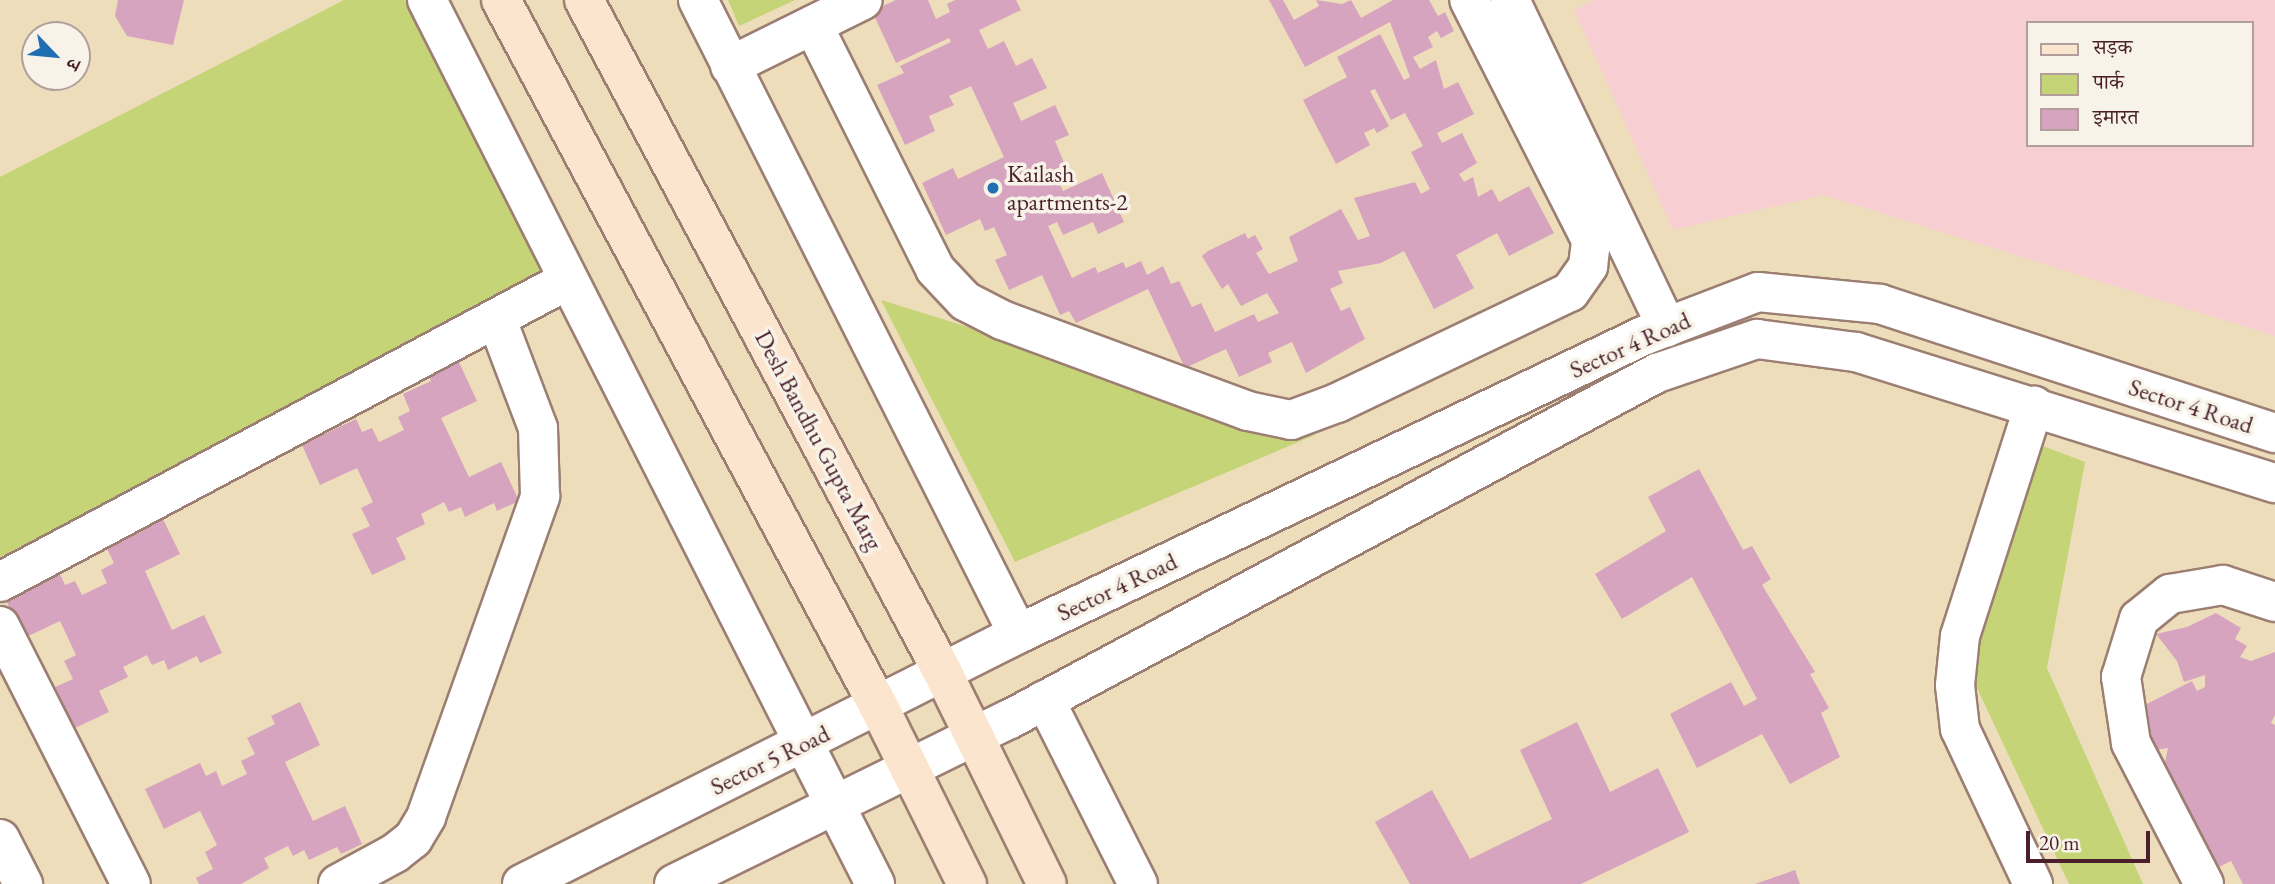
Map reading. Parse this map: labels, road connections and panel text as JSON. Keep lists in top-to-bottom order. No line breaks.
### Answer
{"streets":{"street":["Sector 4 Road","Desh Bandhu Gupta Marg","Sector 5 Road"]},"crossings":[["Sector 4 Road","Sector 5 Road"],["Desh Bandhu Gupta Marg","Sector 5 Road"]],"places":["Kailash apartments-2"],"legend":["सड़क","पार्क","इमारत"],"scale_bar":"20 m","north":"bottom right"}
